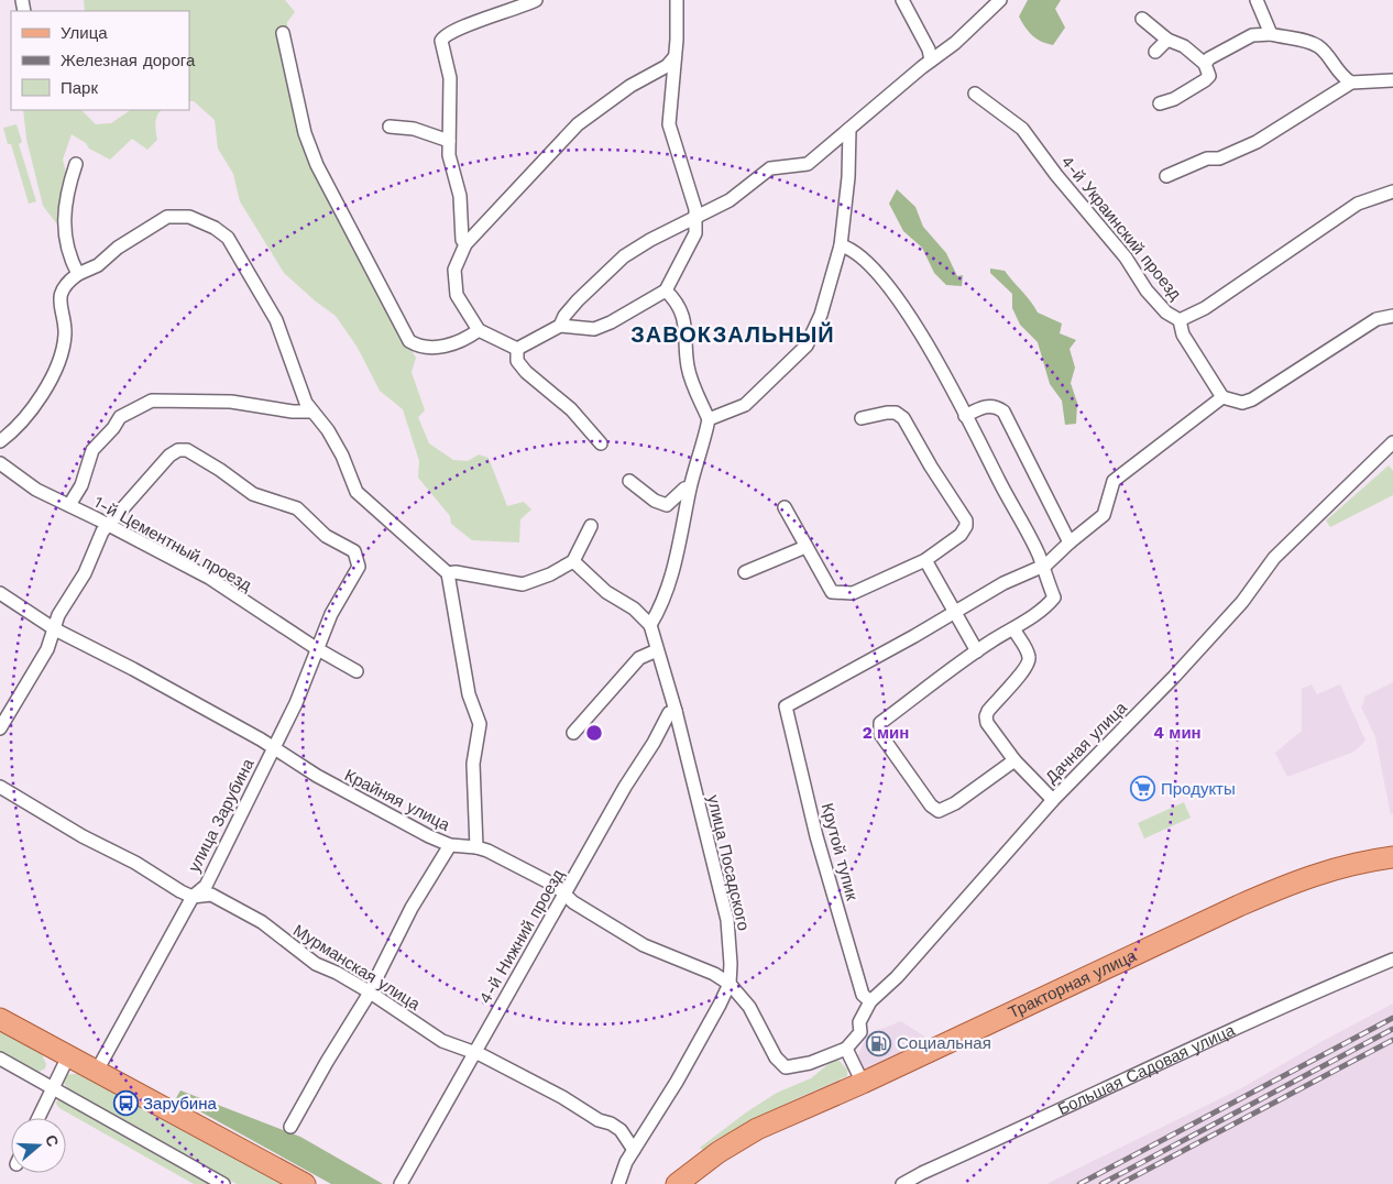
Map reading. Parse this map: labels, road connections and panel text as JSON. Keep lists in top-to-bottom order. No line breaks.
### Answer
{"streets":{"main road":["Тракторная улица"],"street":["4-й Украинский проезд","1-й Цементный проезд","Дачная улица","Крайняя улица","улица Зарубина","Крутой тупик","улица Посадского","4-й Нижний проезд","Мурманская улица","Большая Садовая улица"]},"crossings":[["1-й Цементный проезд","улица Зарубина"],["Дачная улица","Крайняя улица"],["Дачная улица","Крутой тупик"],["Крайняя улица","улица Зарубина"],["Крайняя улица","улица Посадского"],["Крайняя улица","4-й Нижний проезд"],["улица Зарубина","Мурманская улица"],["улица Посадского","4-й Нижний проезд"],["улица Посадского","Мурманская улица"],["4-й Нижний проезд","Мурманская улица"]],"districts":["ЗАВОКЗАЛЬНЫЙ"],"places":{"supermarket":["Продукты"],"fuel station":["Социальная"],"bus stop":["Зарубина"]},"legend":["Улица","Железная дорога","Парк"],"north":"right","rings":["2 мин","4 мин"]}
